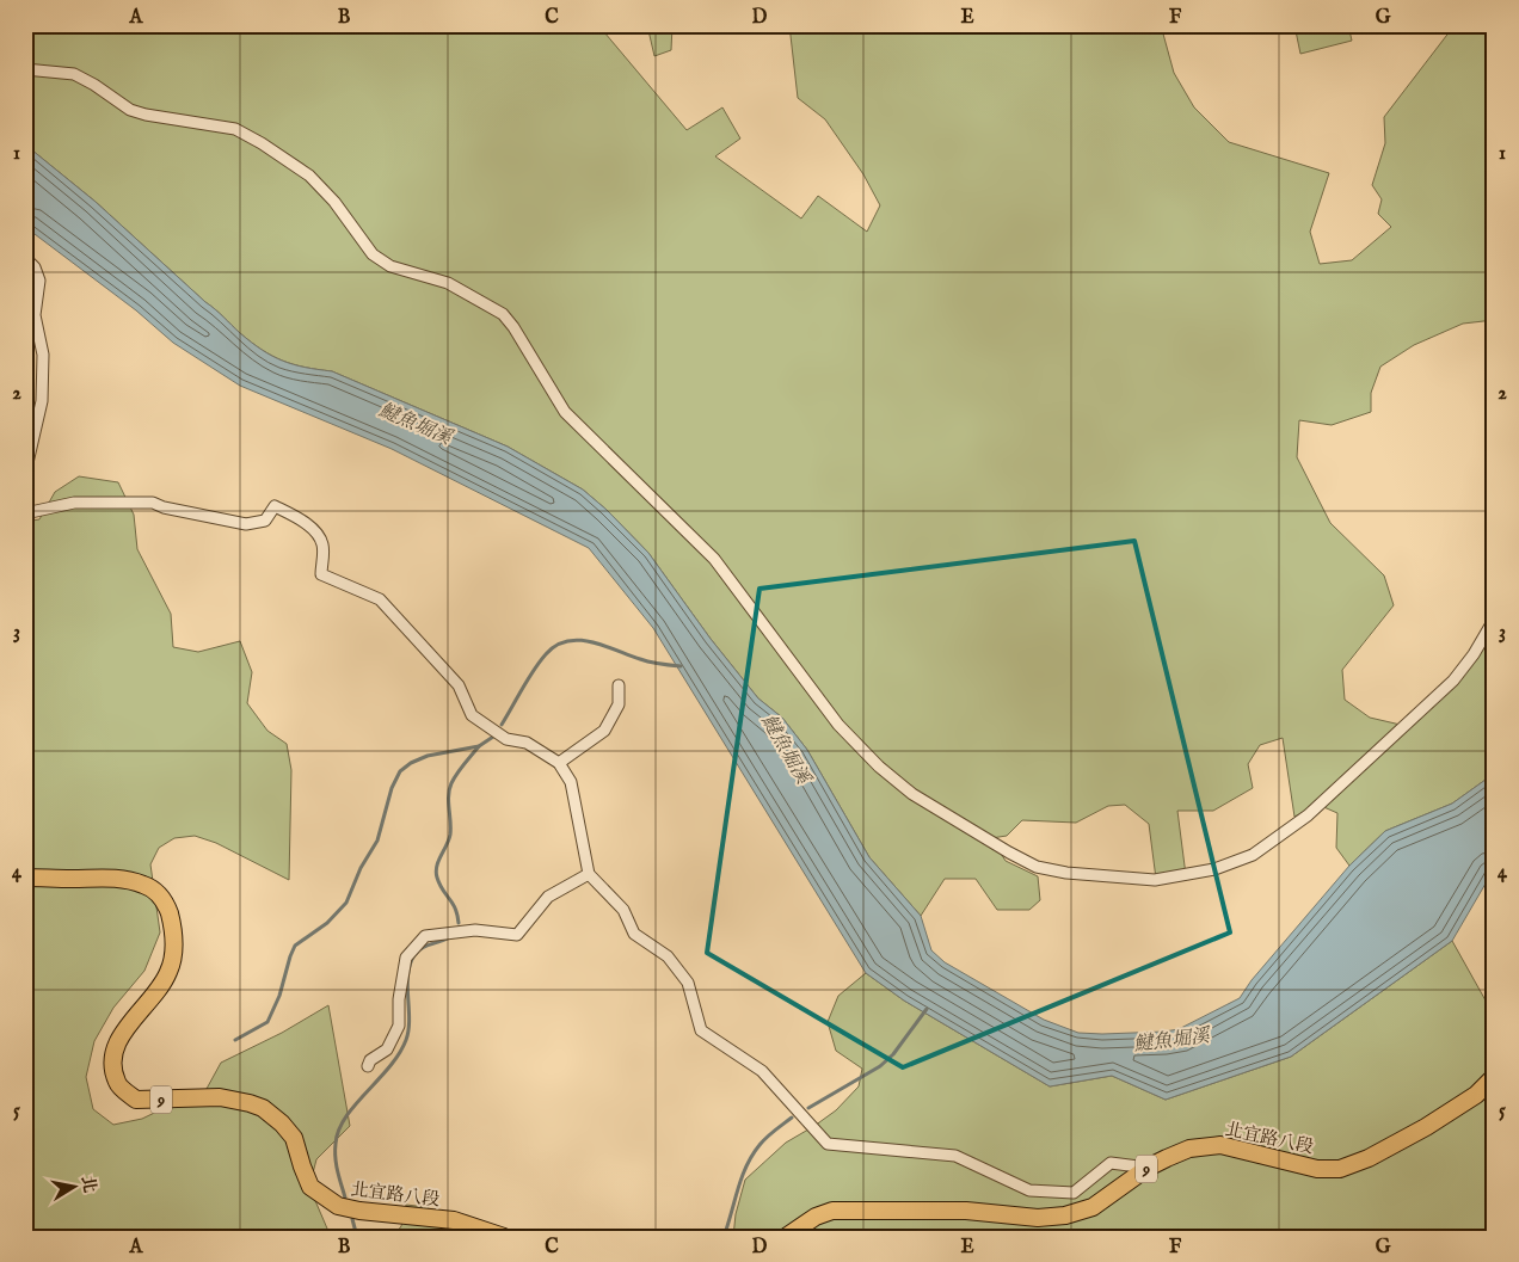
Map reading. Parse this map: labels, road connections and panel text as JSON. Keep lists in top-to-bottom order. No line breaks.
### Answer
{"streets":{"main road":["9","北宜路八段"]},"water":["𩻸魚堀溪"],"north":"right","grid":{"columns":["A","B","C","D","E","F","G"],"rows":["1","2","3","4","5"]}}
